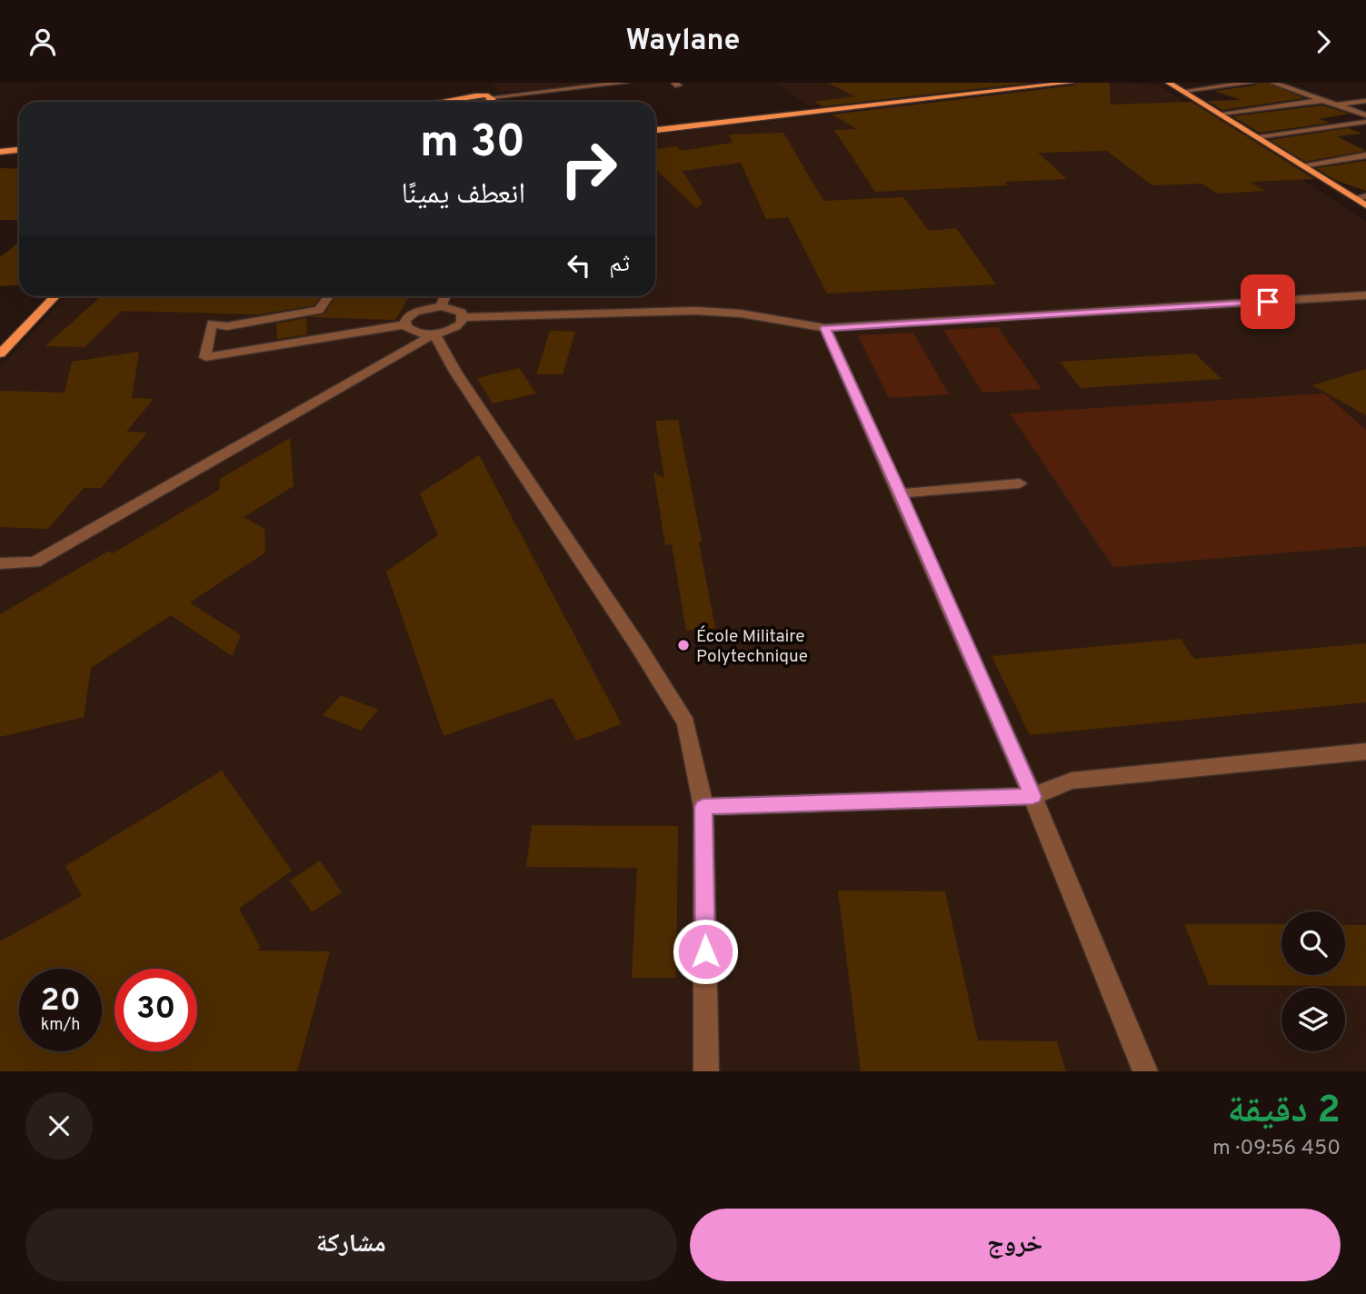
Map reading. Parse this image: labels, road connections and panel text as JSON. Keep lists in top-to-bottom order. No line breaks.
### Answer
{"places":["École Militaire Polytechnique"],"page":{"header":"Waylane","turn":["30 m","انعطف يمينًا"],"then":"ثم","speed":"20 km/h","limit":"30","heading":["2 دقيقة","450 m · 09:56"],"buttons":["خروج","مشاركة"]}}
